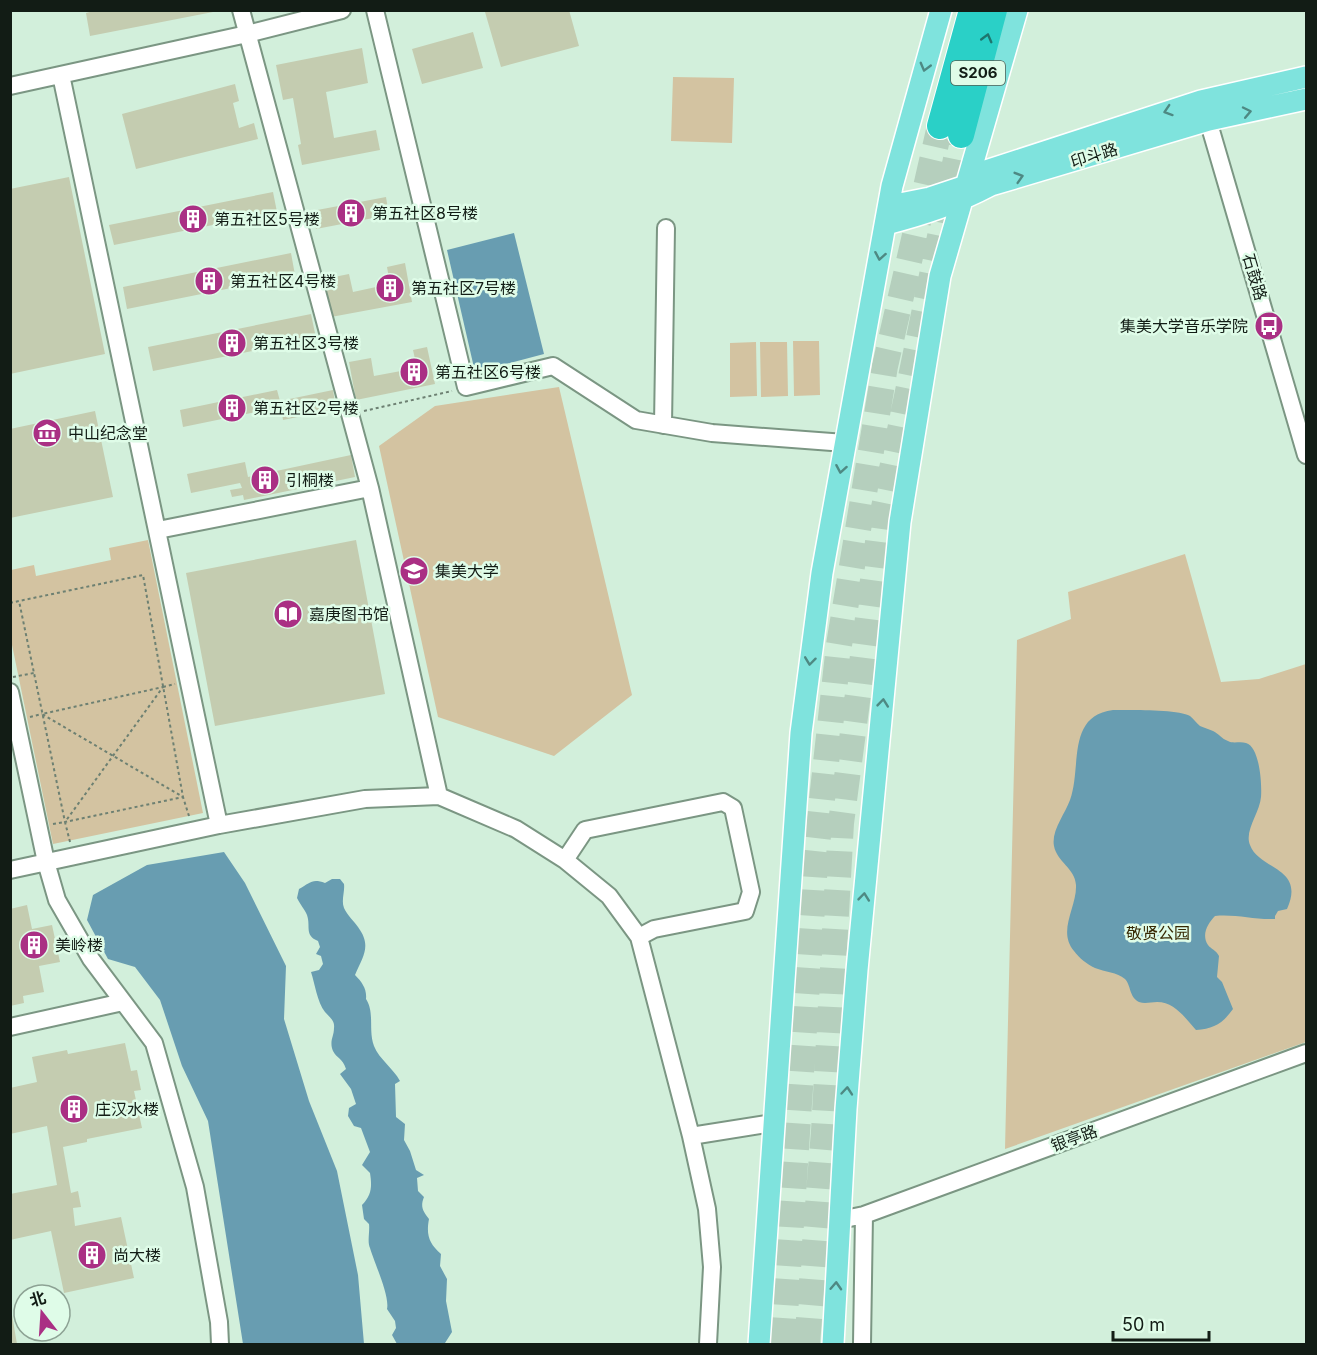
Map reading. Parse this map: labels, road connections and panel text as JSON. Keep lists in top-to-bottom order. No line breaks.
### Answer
{"streets":{"highway":["S206"],"main road":["印斗路"],"street":["石鼓路","银亭路"]},"crossings":[["印斗路","石鼓路"]],"parks":["敬贤公园"],"places":{"building":["第五社区8号楼","第五社区5号楼","第五社区4号楼","第五社区7号楼","第五社区3号楼","第五社区6号楼","第五社区2号楼","引桐楼","美岭楼","庄汉水楼","尚大楼"],"bus stop":["集美大学音乐学院"],"museum":["中山纪念堂"],"school or university":["集美大学"],"library":["嘉庚图书馆"]},"scale_bar":"50 m","north":"top"}
